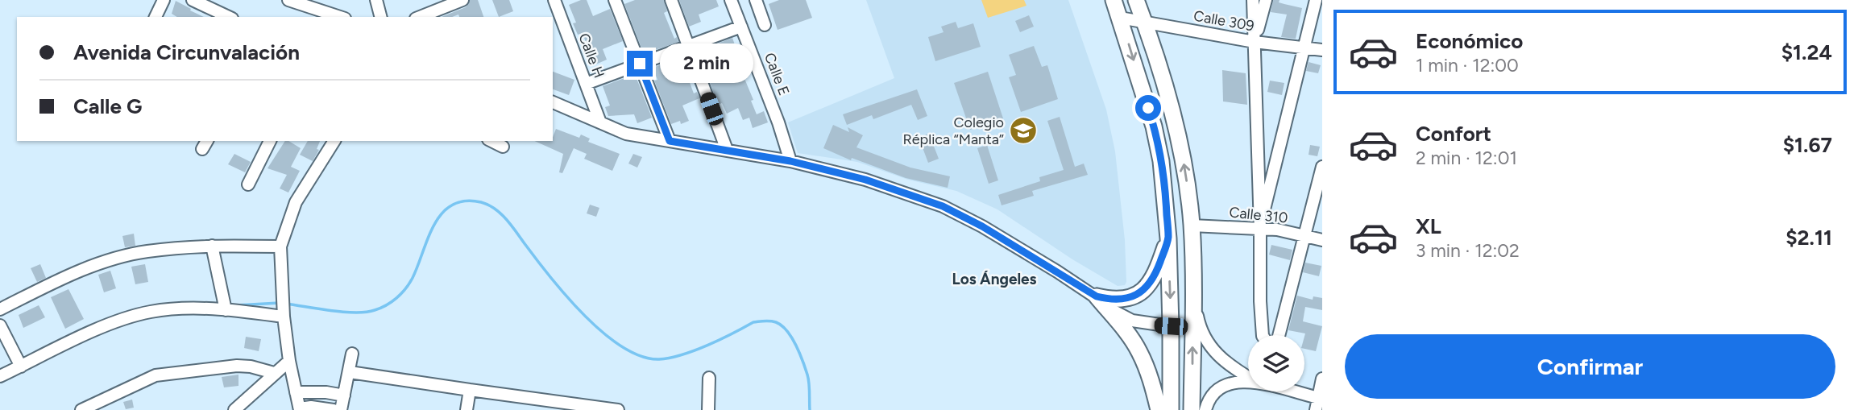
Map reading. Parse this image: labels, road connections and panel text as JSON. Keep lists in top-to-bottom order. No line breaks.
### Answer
{"streets":{"street":["Calle 309","Calle H","Calle E","Calle 310"]},"districts":["Los Ángeles"],"places":{"school or university":["Colegio Réplica “Manta”"]},"page":{"list":[{"name":"Económico","note":"1 min · 12:00","value":"$1.24"},{"name":"Confort","note":"2 min · 12:01","value":"$1.67"},{"name":"XL","note":"3 min · 12:02","value":"$2.11"}],"banner":["Avenida Circunvalación","Calle G"],"bubble":"2 min","buttons":"Confirmar"}}
